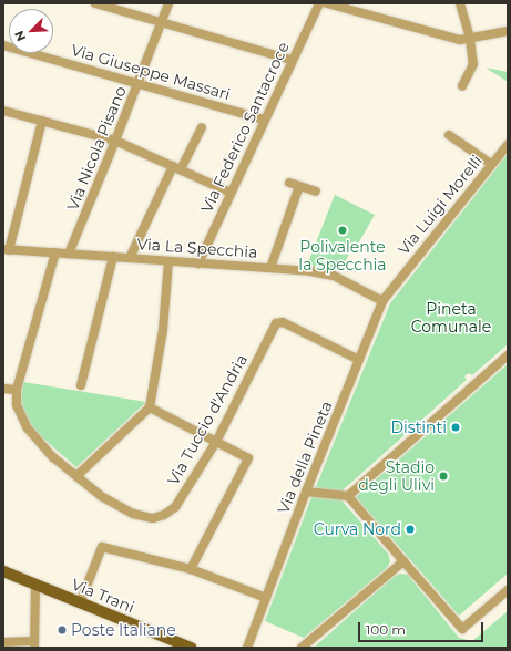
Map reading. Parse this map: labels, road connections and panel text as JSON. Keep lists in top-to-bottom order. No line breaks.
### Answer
{"streets":{"main road":["Via Trani"],"street":["Via Giuseppe Massari","Via Federico Santacroce","Via Nicola Pisano","Via Luigi Morelli","Via La Specchia","Via Tuccio d'Andria","Via della Pineta"]},"crossings":[["Via Giuseppe Massari","Via Federico Santacroce"],["Via Giuseppe Massari","Via Nicola Pisano"],["Via Federico Santacroce","Via La Specchia"],["Via Nicola Pisano","Via La Specchia"],["Via Luigi Morelli","Via della Pineta"],["Via La Specchia","Via della Pineta"],["Via Tuccio d'Andria","Via della Pineta"]],"parks":["Pineta Comunale"],"places":["Polivalente la Specchia","Distinti","Stadio degli Ulivi","Curva Nord","Poste Italiane"],"scale_bar":"100 m","north":"bottom left"}
